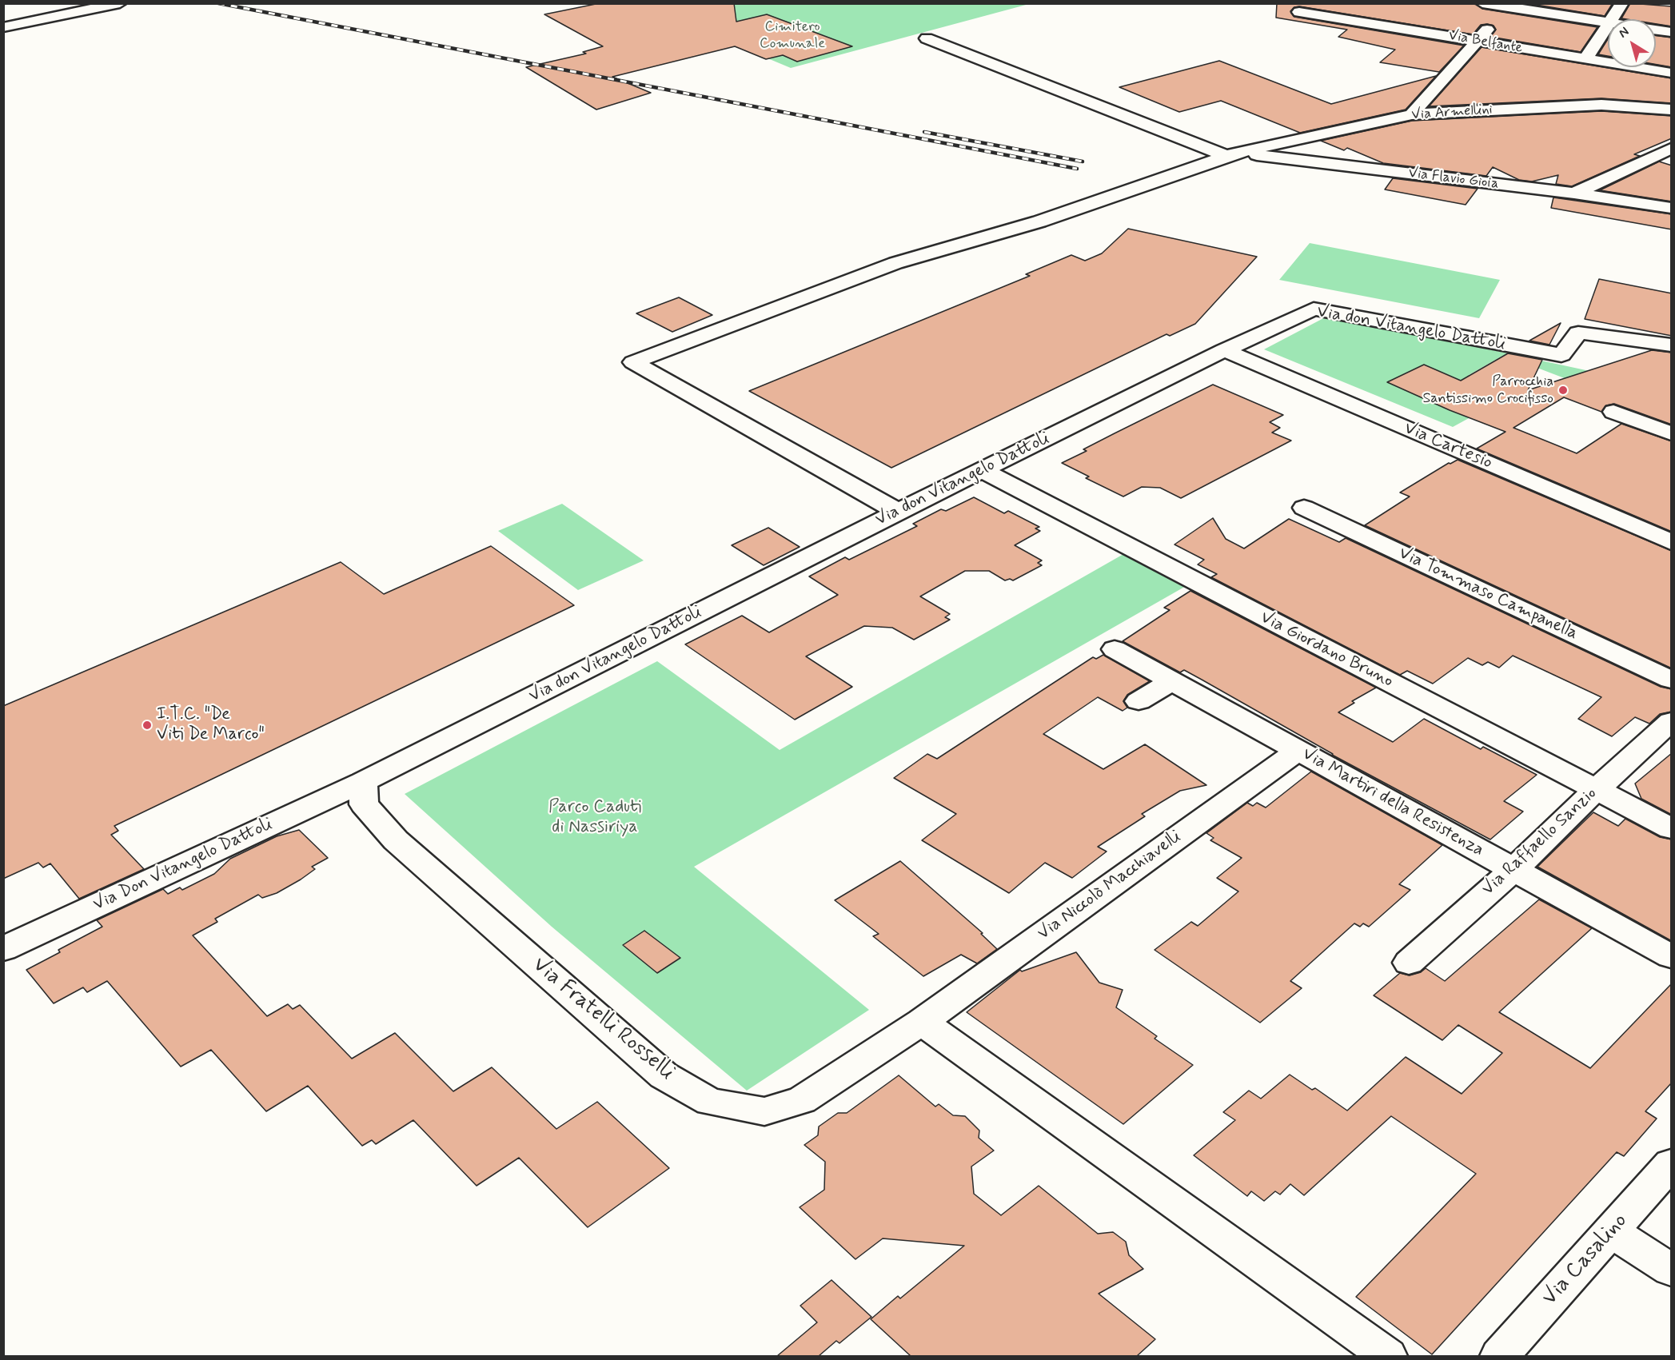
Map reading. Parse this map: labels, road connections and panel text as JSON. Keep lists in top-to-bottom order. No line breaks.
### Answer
{"streets":{"street":["Via Belfante","Via Armellini","Via Flavio Gioia","Via don Vitangelo Dattoli","Via Cartesio","Via Tommaso Campanella","Via Giordano Bruno","Via Martiri della Resistenza","Via Raffaello Sanzio","Via Don Vitangelo Dattoli","Via Niccolò Macchiavelli","Via Fratelli Rosselli","Via Casalino"]},"crossings":[["Via Armellini","Via Flavio Gioia"],["Via Armellini","Via don Vitangelo Dattoli"],["Via don Vitangelo Dattoli","Via Cartesio"],["Via don Vitangelo Dattoli","Via Giordano Bruno"],["Via don Vitangelo Dattoli","Via Don Vitangelo Dattoli"],["Via don Vitangelo Dattoli","Via Fratelli Rosselli"],["Via Giordano Bruno","Via Raffaello Sanzio"],["Via Martiri della Resistenza","Via Raffaello Sanzio"],["Via Martiri della Resistenza","Via Niccolò Macchiavelli"],["Via Don Vitangelo Dattoli","Via Fratelli Rosselli"],["Via Niccolò Macchiavelli","Via Fratelli Rosselli"]],"parks":["Cimitero Comunale","Parco Caduti di Nassiriya"],"places":["Parrocchia Santissimo Crocifisso","I.T.C. \"De Viti De Marco\""],"north":"top left"}
